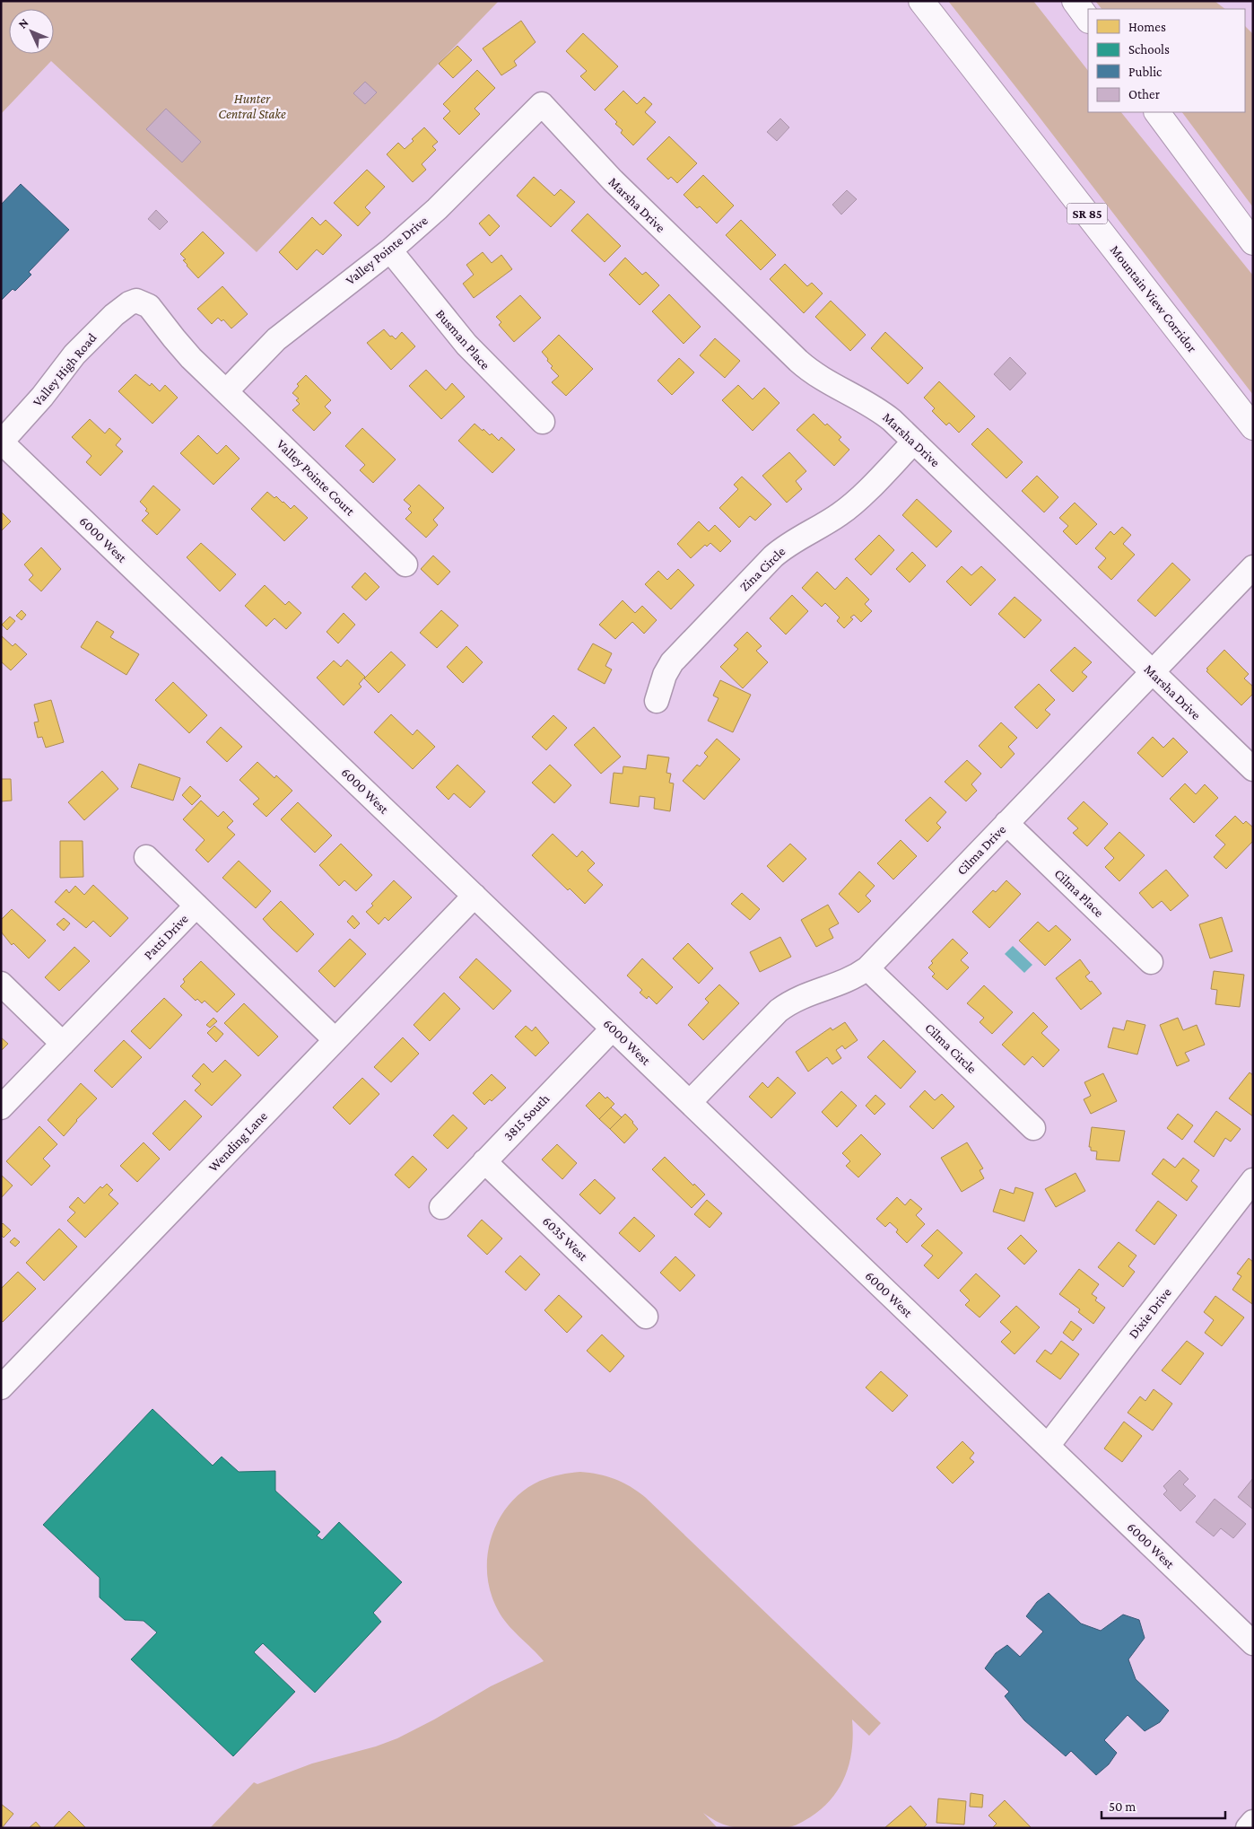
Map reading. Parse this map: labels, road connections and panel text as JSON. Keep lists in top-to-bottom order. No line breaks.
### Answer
{"streets":{"highway":["SR 85","Mountain View Corridor"],"street":["Marsha Drive","Valley Pointe Drive","Busman Place","Valley High Road","Valley Pointe Court","6000 West","Zina Circle","Cilma Drive","Cilma Place","Patti Drive","Cilma Circle","3815 South","Wending Lane","6035 West","Dixie Drive"]},"crossings":[["Marsha Drive","Valley Pointe Drive"],["Marsha Drive","Zina Circle"],["Marsha Drive","Cilma Drive"],["Valley Pointe Drive","Busman Place"],["Valley Pointe Drive","Valley High Road"],["Valley Pointe Drive","Valley Pointe Court"],["Valley High Road","Valley Pointe Court"],["Valley High Road","6000 West"],["6000 West","Cilma Drive"],["6000 West","3815 South"],["6000 West","Wending Lane"],["6000 West","Dixie Drive"],["Cilma Drive","Cilma Place"],["Cilma Drive","Cilma Circle"],["Patti Drive","Wending Lane"],["3815 South","6035 West"]],"parks":["Hunter Central Stake"],"legend":["Homes","Schools","Public","Other"],"scale_bar":"50 m","north":"top left"}
